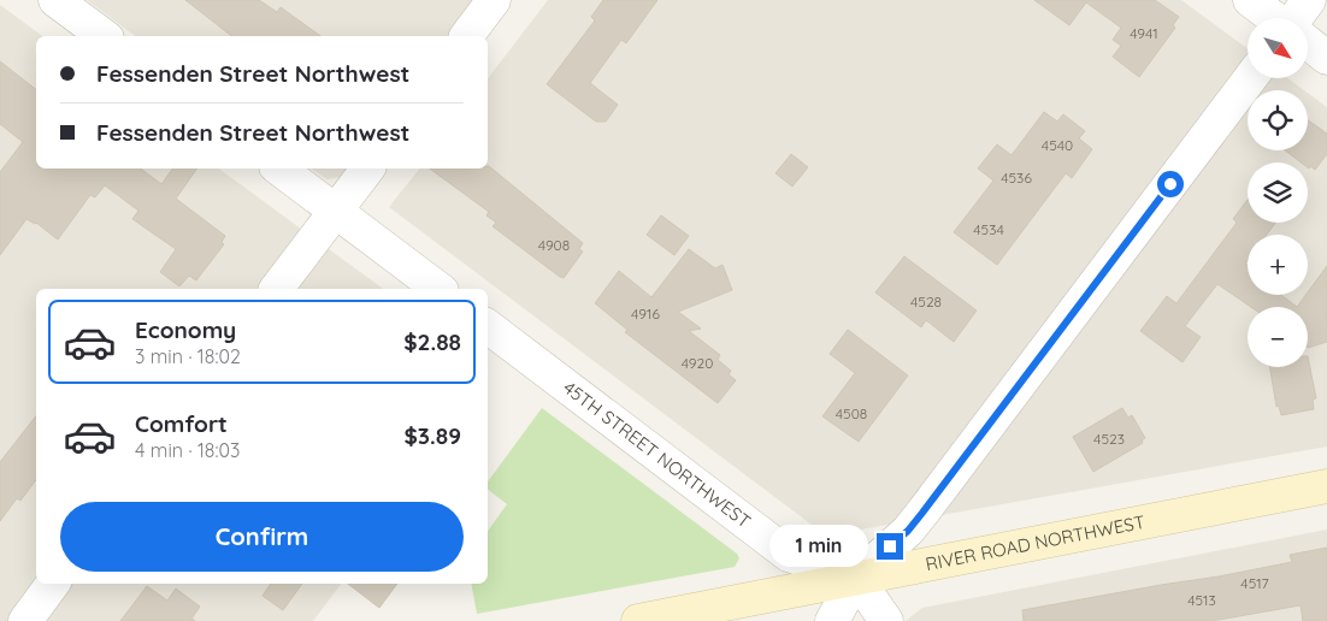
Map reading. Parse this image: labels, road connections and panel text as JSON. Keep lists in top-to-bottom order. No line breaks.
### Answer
{"streets":{"main road":["RIVER ROAD NORTHWEST"],"street":["45TH STREET NORTHWEST"]},"crossings":[["45TH STREET NORTHWEST","RIVER ROAD NORTHWEST"]],"house_numbers":["4941","4540","4536","4534","4908","4528","4916","4920","4508","4523","4517","4513"],"north":"bottom right","page":{"map_buttons":["+","−"],"banner":["Fessenden Street Northwest","Fessenden Street Northwest"],"list":[{"name":"Economy","note":"3 min · 18:02","value":"$2.88"},{"name":"Comfort","note":"4 min · 18:03","value":"$3.89"}],"buttons":"Confirm","bubble":"1 min"}}
